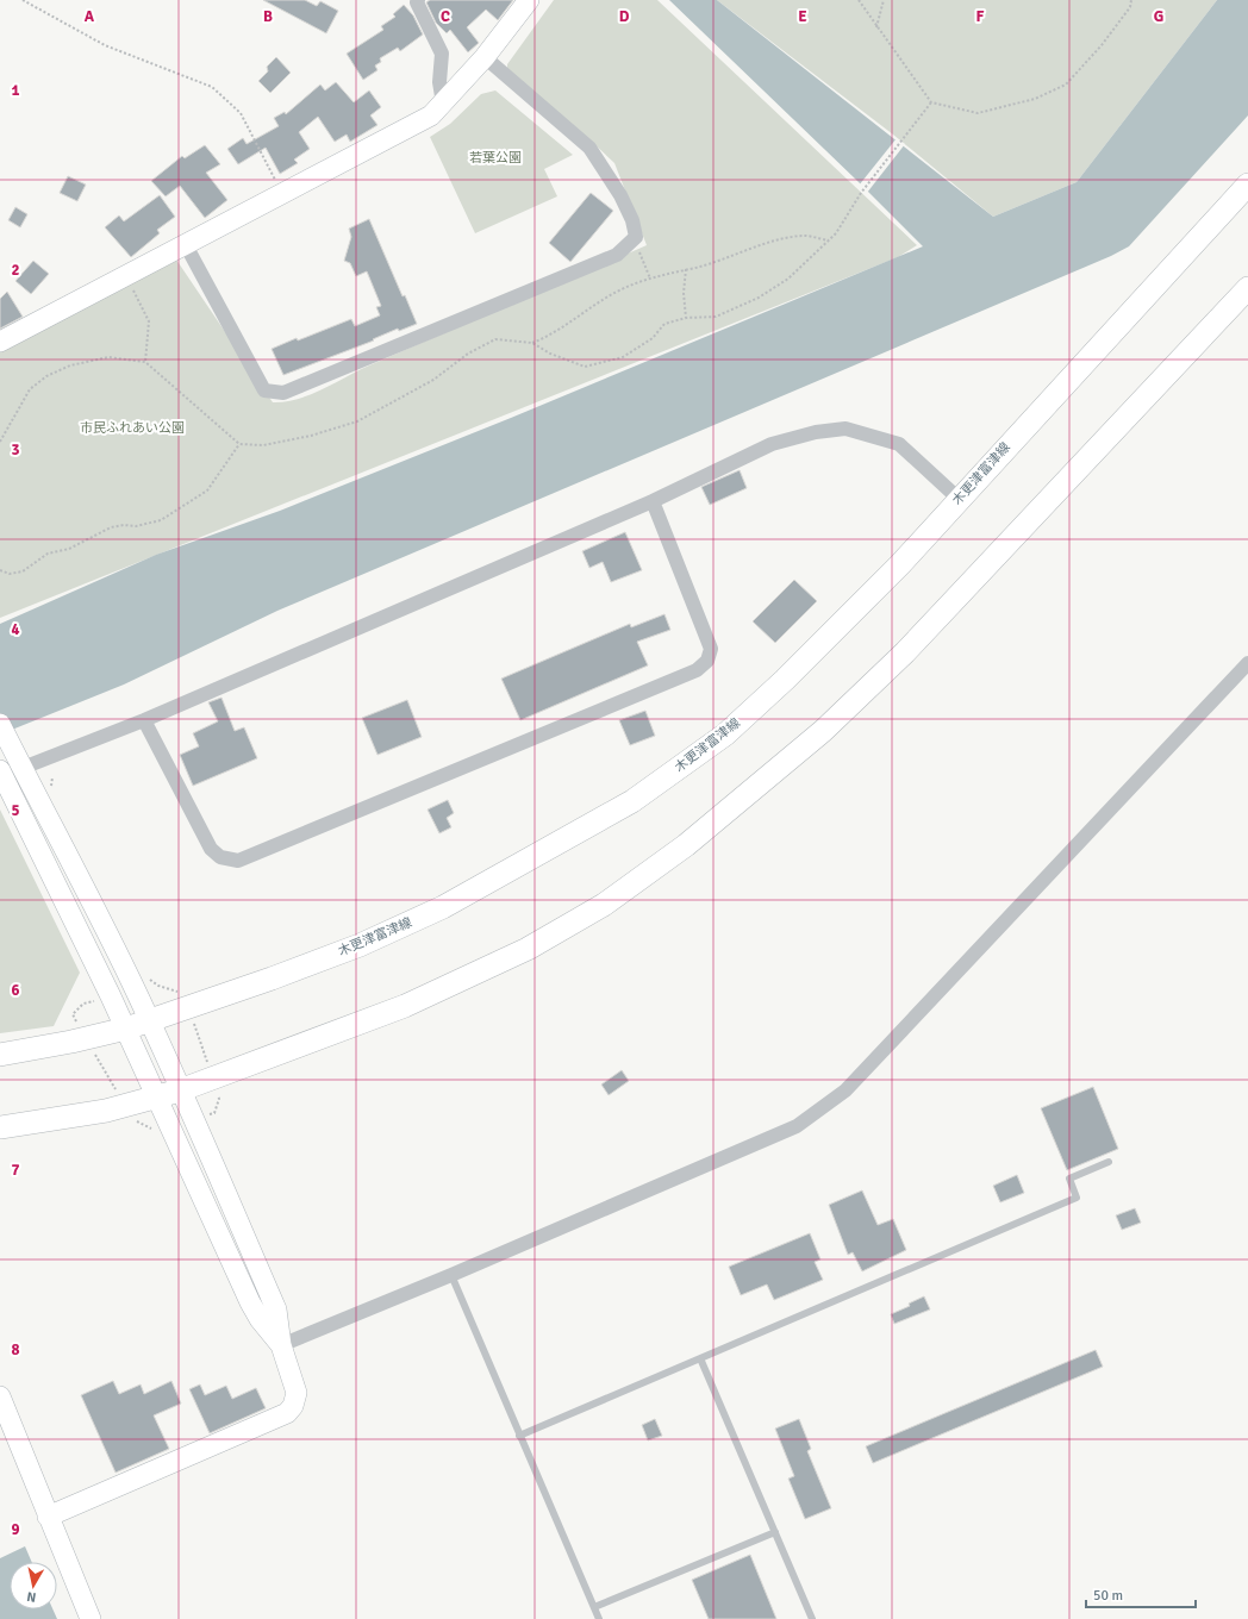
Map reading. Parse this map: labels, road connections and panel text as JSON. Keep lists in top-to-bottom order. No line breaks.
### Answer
{"streets":{"main road":["木更津富津線"]},"parks":["若葉公園","市民ふれあい公園"],"scale_bar":"50 m","north":"bottom","grid":{"columns":["A","B","C","D","E","F","G"],"rows":["1","2","3","4","5","6","7","8","9"]}}
